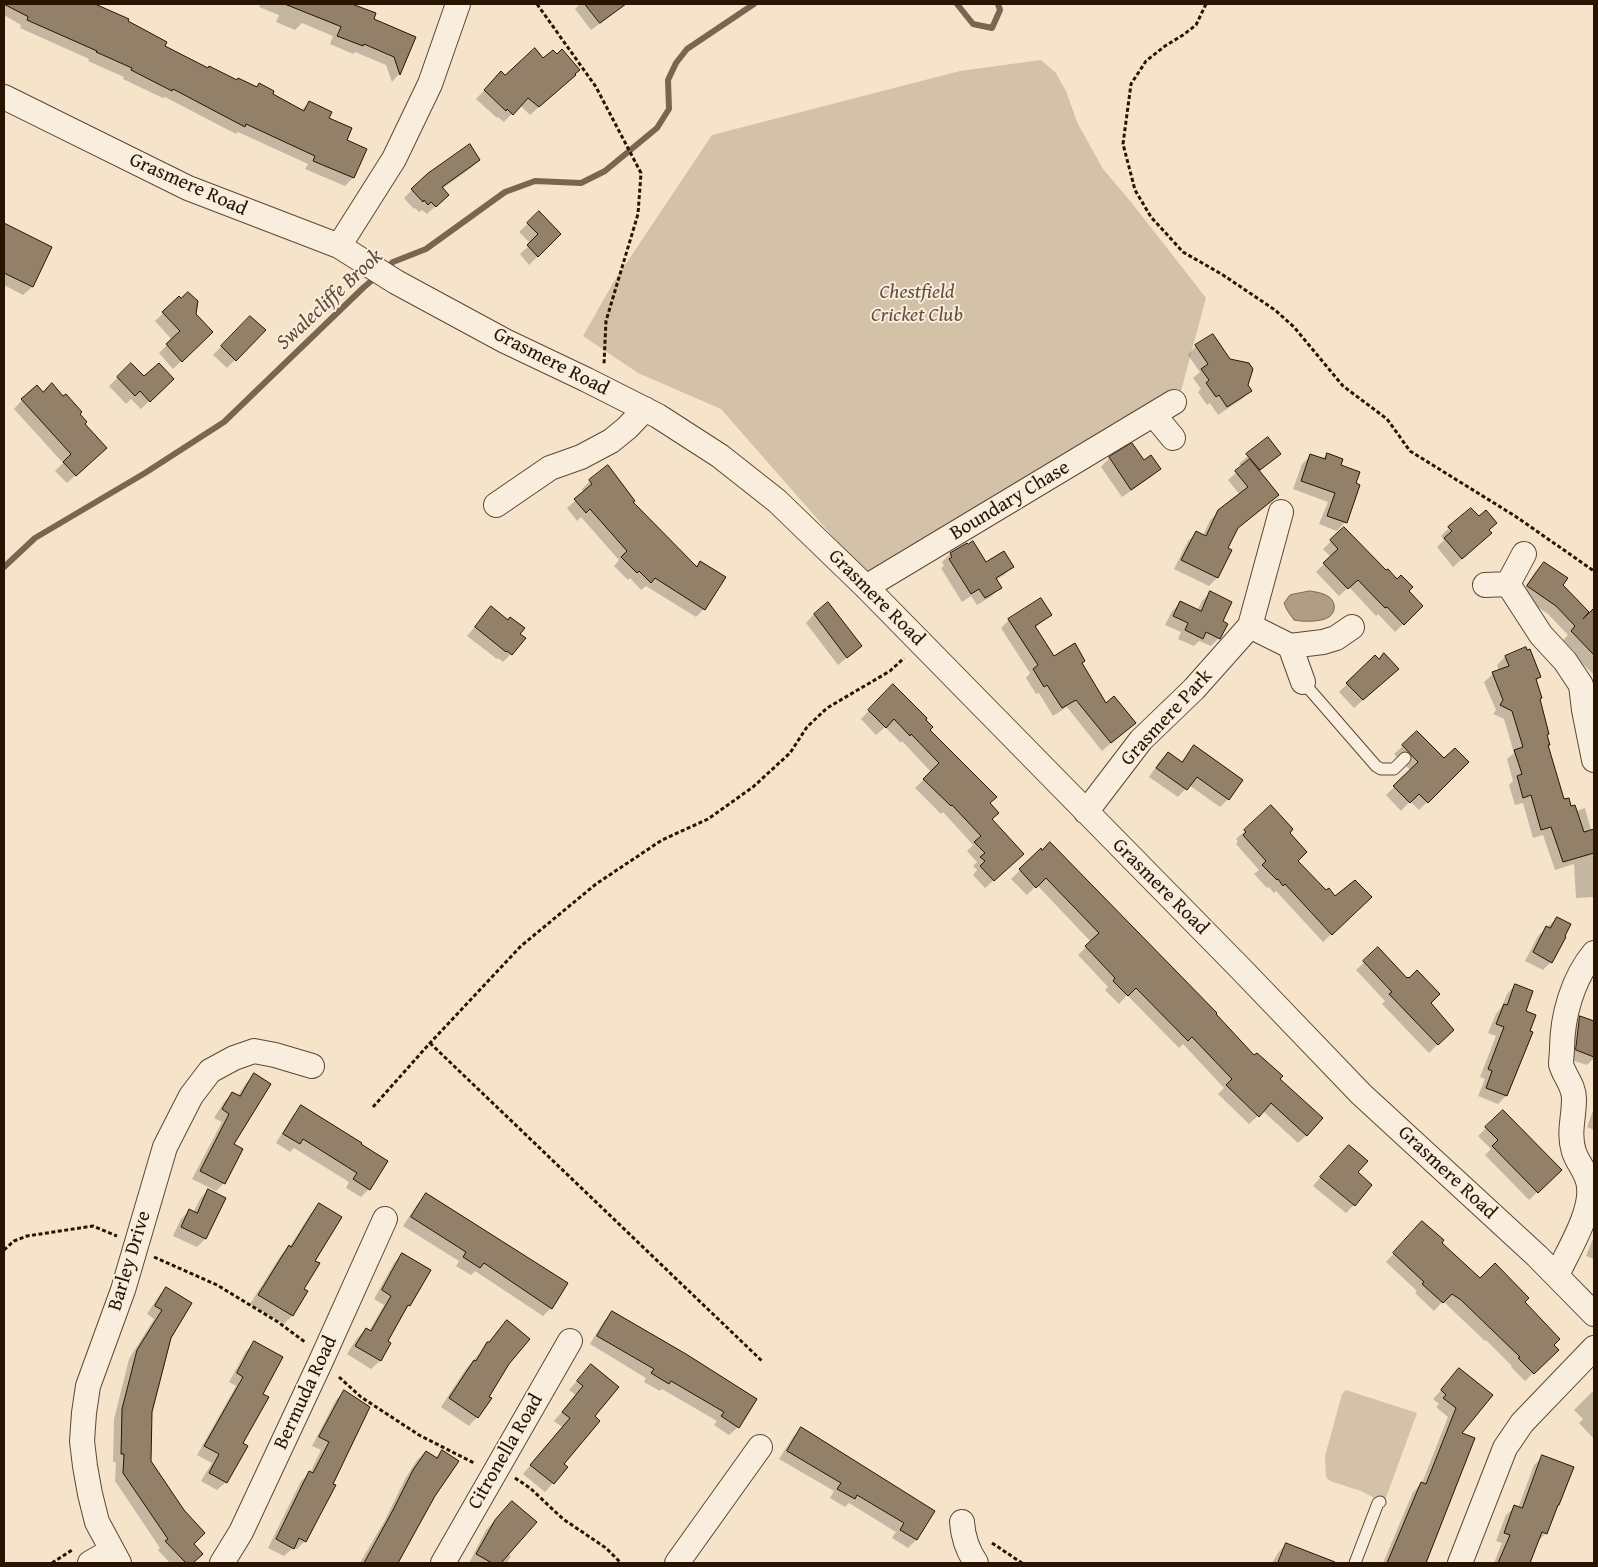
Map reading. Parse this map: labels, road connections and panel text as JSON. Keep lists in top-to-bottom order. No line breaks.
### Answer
{"streets":{"street":["Grasmere Road","Boundary Chase","Grasmere Park","Barley Drive","Bermuda Road","Citronella Road"]},"crossings":[["Grasmere Road","Boundary Chase"],["Grasmere Road","Grasmere Park"]],"water":["Swalecliffe Brook"],"parks":["Chestfield Cricket Club"]}
